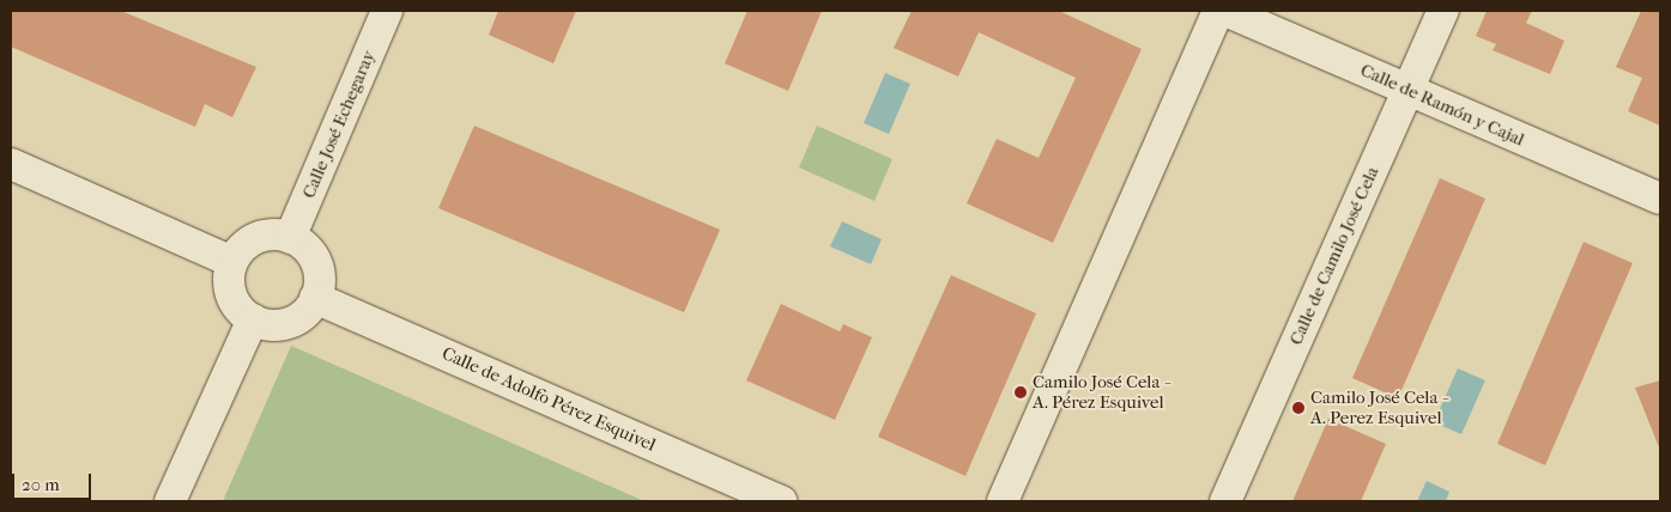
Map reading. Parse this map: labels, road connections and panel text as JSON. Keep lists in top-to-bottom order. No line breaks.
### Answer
{"streets":{"street":["Calle de Ramón y Cajal","Calle José Echegaray","Calle de Camilo José Cela","Calle de Adolfo Pérez Esquivel"]},"crossings":[["Calle de Ramón y Cajal","Calle de Camilo José Cela"],["Calle José Echegaray","Calle de Adolfo Pérez Esquivel"]],"places":["Camilo José Cela - A. Pérez Esquivel","Camilo José Cela - A. Perez Esquivel"],"scale_bar":"20 m"}
